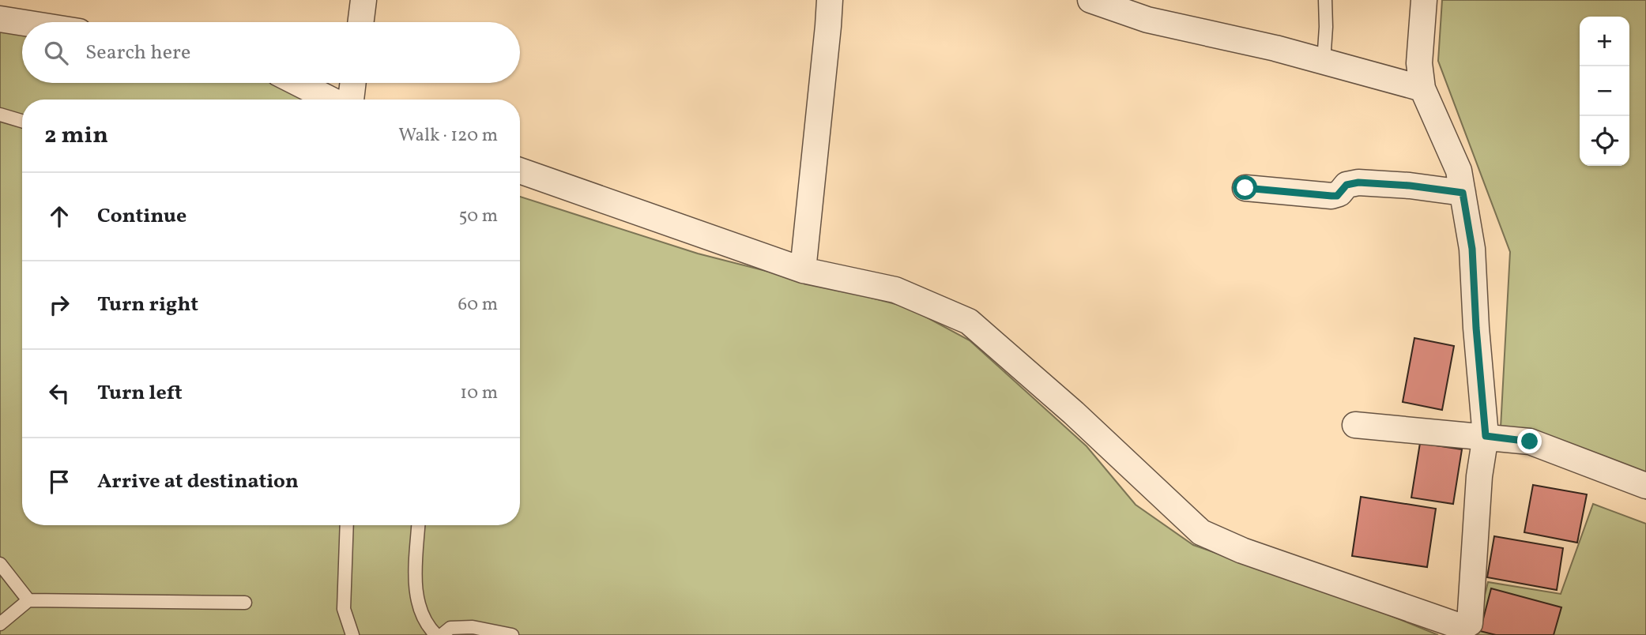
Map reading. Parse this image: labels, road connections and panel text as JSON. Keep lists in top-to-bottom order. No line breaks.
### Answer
{"page":{"map_buttons":["+","−"],"search":"Search here","heading":["2 min","Walk · 120 m"],"list":[["Continue","50 m"],["Turn right","60 m"],["Turn left","10 m"],"Arrive at destination"]}}
